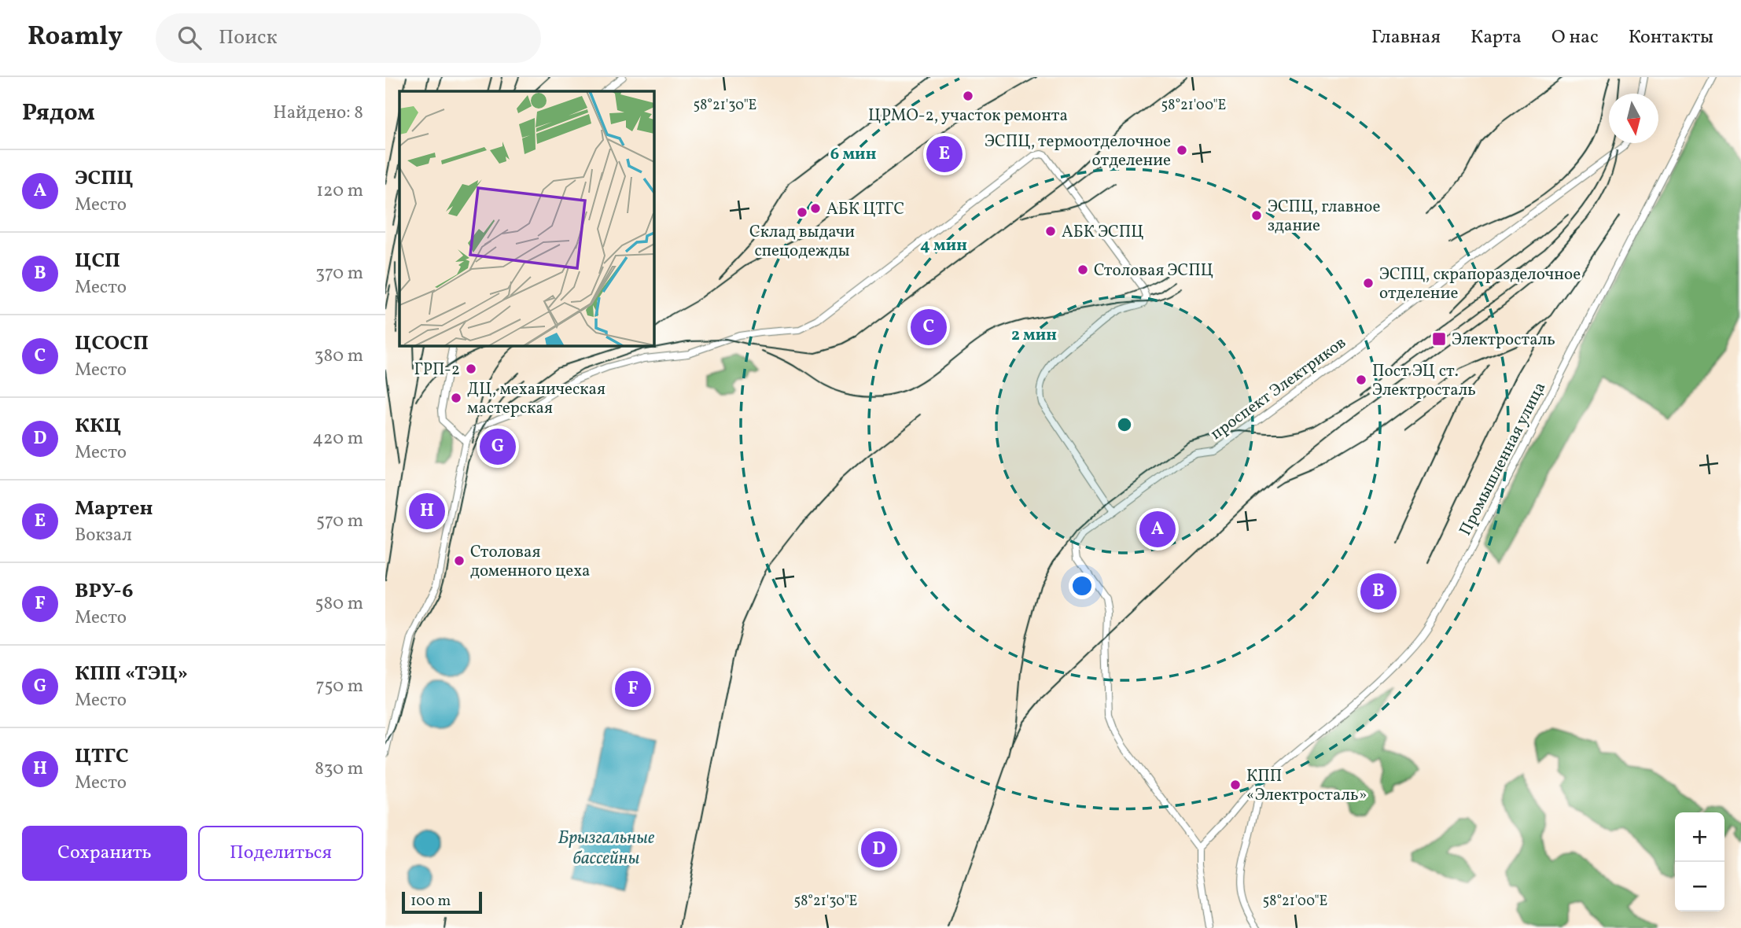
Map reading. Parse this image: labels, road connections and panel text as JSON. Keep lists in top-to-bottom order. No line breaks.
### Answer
{"streets":{"street":["проспект Электриков","Промышленная улица"]},"crossings":[["проспект Электриков","Промышленная улица"]],"water":["Брызгальные бассейны"],"places":{"other":["ЦРМО-2, участок ремонта","ЭСПЦ, термоотделочное отделение","АБК ЦТГС","Склад выдачи спецодежды","ЭСПЦ, главное здание","АБК ЭСПЦ","Столовая ЭСПЦ","ЭСПЦ, скрапоразделочное отделение","ГРП-2","Пост ЭЦ ст. Электросталь","ДЦ, механическая мастерская","Столовая доменного цеха","КПП «Электросталь»"],"transit":["Электросталь"]},"scale_bar":"100 m","north":"bottom","page":{"header":"Roamly","search":"Поиск","nav":["Главная","Карта","О нас","Контакты"],"heading":["Рядом","Найдено: 8"],"pins":["E","C","G","H","A","B","F","D"],"list":[{"mark":"A","name":"ЭСПЦ","note":"Место","value":"120 m"},{"mark":"B","name":"ЦСП","note":"Место","value":"370 m"},{"mark":"C","name":"ЦСОСП","note":"Место","value":"380 m"},{"mark":"D","name":"ККЦ","note":"Место","value":"420 m"},{"mark":"E","name":"Мартен","note":"Вокзал","value":"570 m"},{"mark":"F","name":"ВРУ-6","note":"Место","value":"580 m"},{"mark":"G","name":"КПП «ТЭЦ»","note":"Место","value":"750 m"},{"mark":"H","name":"ЦТГС","note":"Место","value":"830 m"}],"buttons":["Сохранить","Поделиться"],"map_buttons":["+","−"],"scale":"100 m"},"coordinates":["58°21'30\"E","58°21'00\"E"],"rings":["6 мин","4 мин","2 мин"]}
